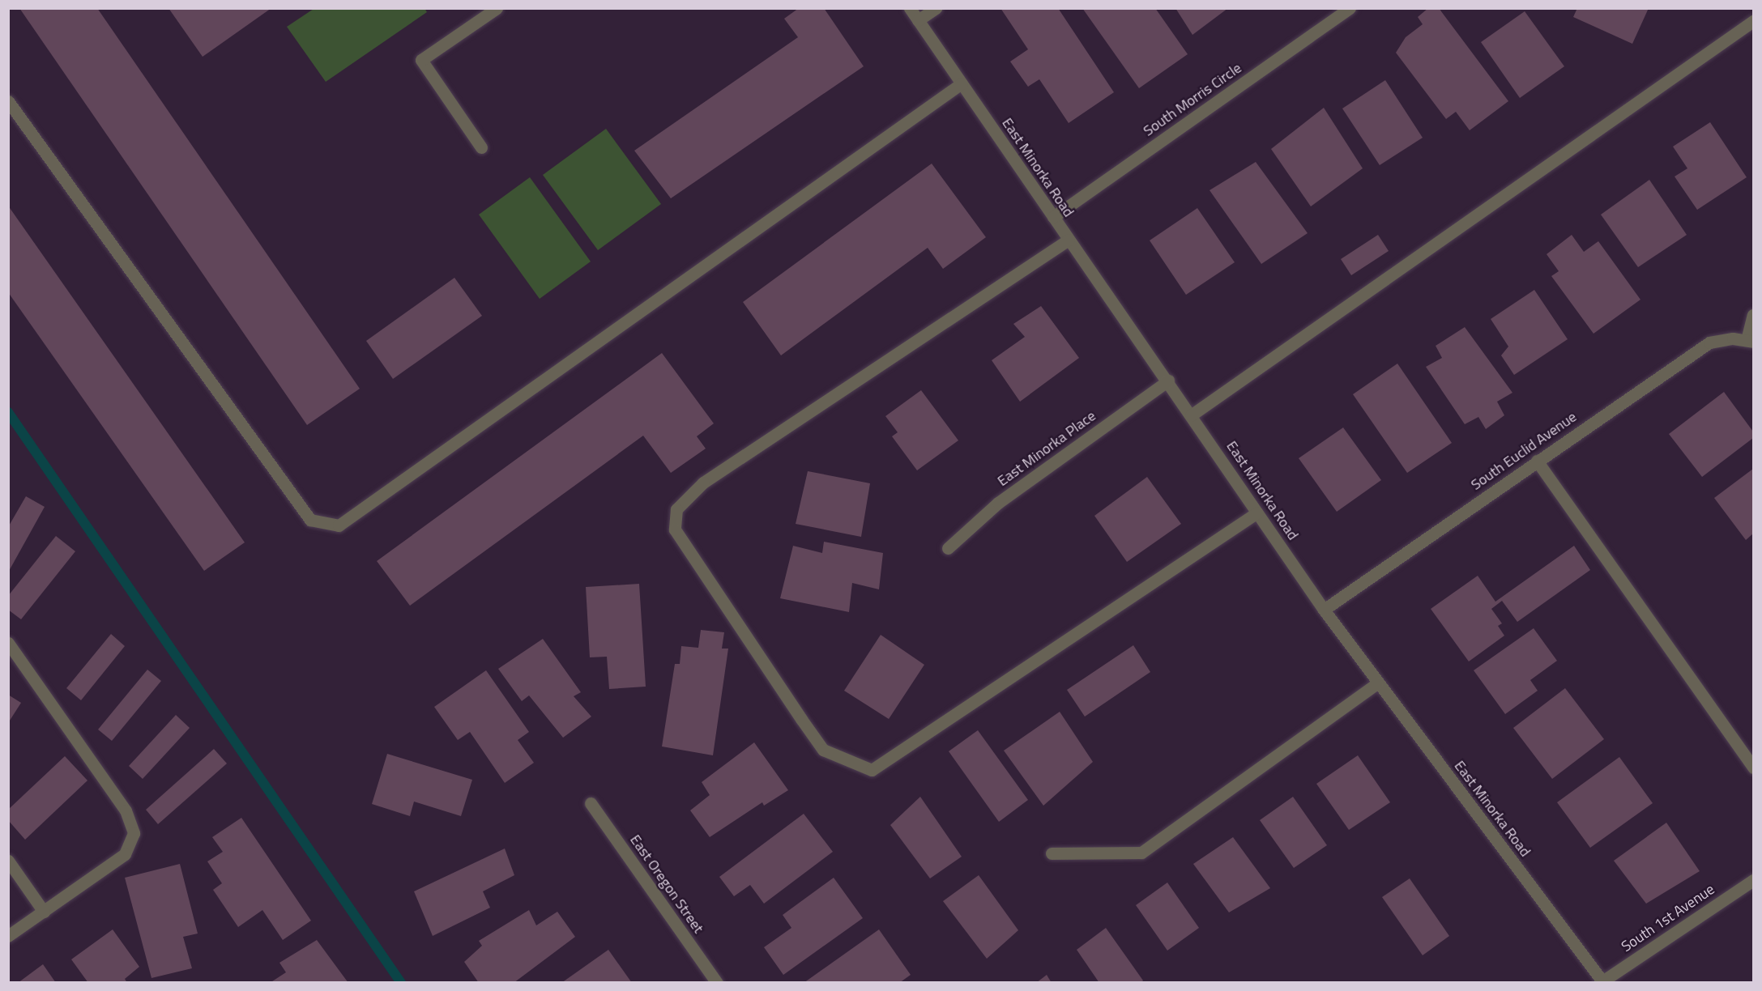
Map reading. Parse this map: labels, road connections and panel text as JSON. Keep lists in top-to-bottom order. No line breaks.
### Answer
{"streets":{"street":["South Morris Circle","East Minorka Road","East Minorka Place","South Euclid Avenue","East Oregon Street","South 1st Avenue"]},"crossings":[["South Morris Circle","East Minorka Road"],["East Minorka Road","East Minorka Place"],["East Minorka Road","South Euclid Avenue"],["East Minorka Road","South 1st Avenue"]]}
